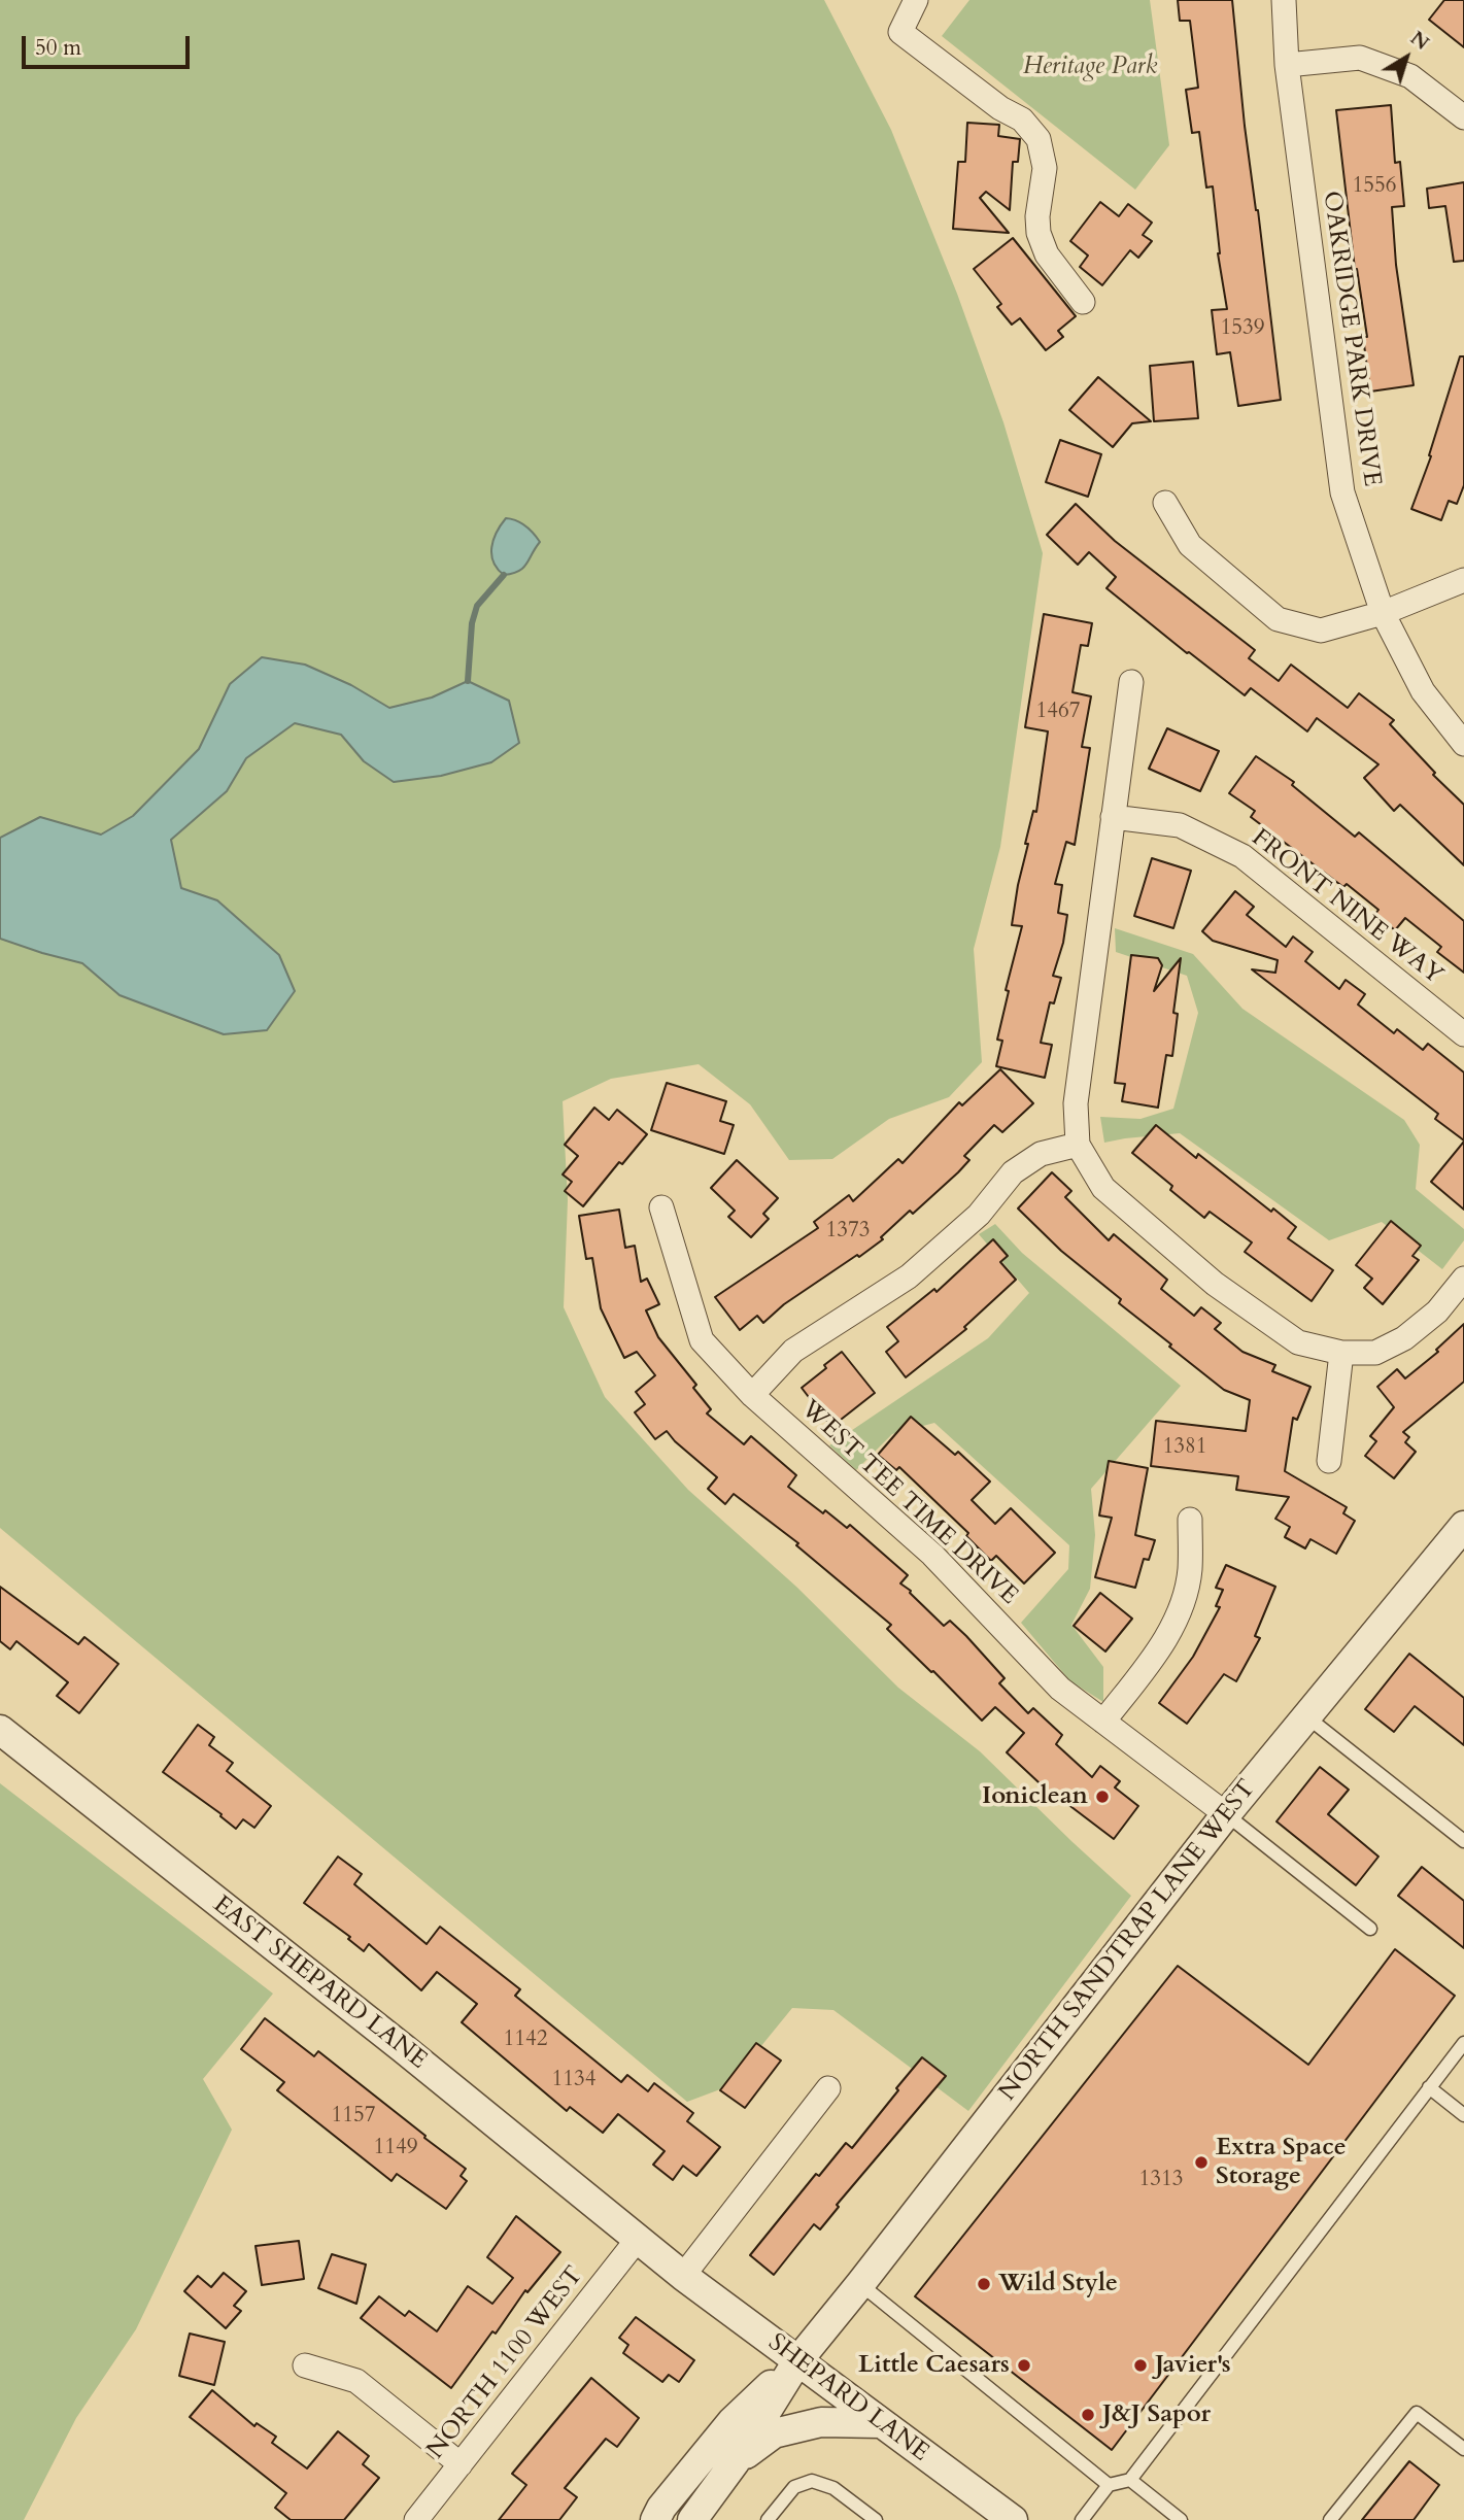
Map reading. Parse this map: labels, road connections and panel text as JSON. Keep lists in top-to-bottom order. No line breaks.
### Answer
{"streets":{"street":["OAKRIDGE PARK DRIVE","FRONT NINE WAY","WEST TEE TIME DRIVE","NORTH SANDTRAP LANE WEST","EAST SHEPARD LANE","NORTH 1100 WEST","SHEPARD LANE"]},"crossings":[["WEST TEE TIME DRIVE","NORTH SANDTRAP LANE WEST"],["NORTH SANDTRAP LANE WEST","SHEPARD LANE"],["EAST SHEPARD LANE","NORTH 1100 WEST"],["EAST SHEPARD LANE","SHEPARD LANE"]],"parks":["Heritage Park"],"places":["Ioniclean","Extra Space Storage","Wild Style","Little Caesars","Javier's","J&J Sapor"],"house_numbers":["1556","1539","1467","1373","1381","1142","1134","1157","1149","1313"],"scale_bar":"50 m","north":"top right"}
